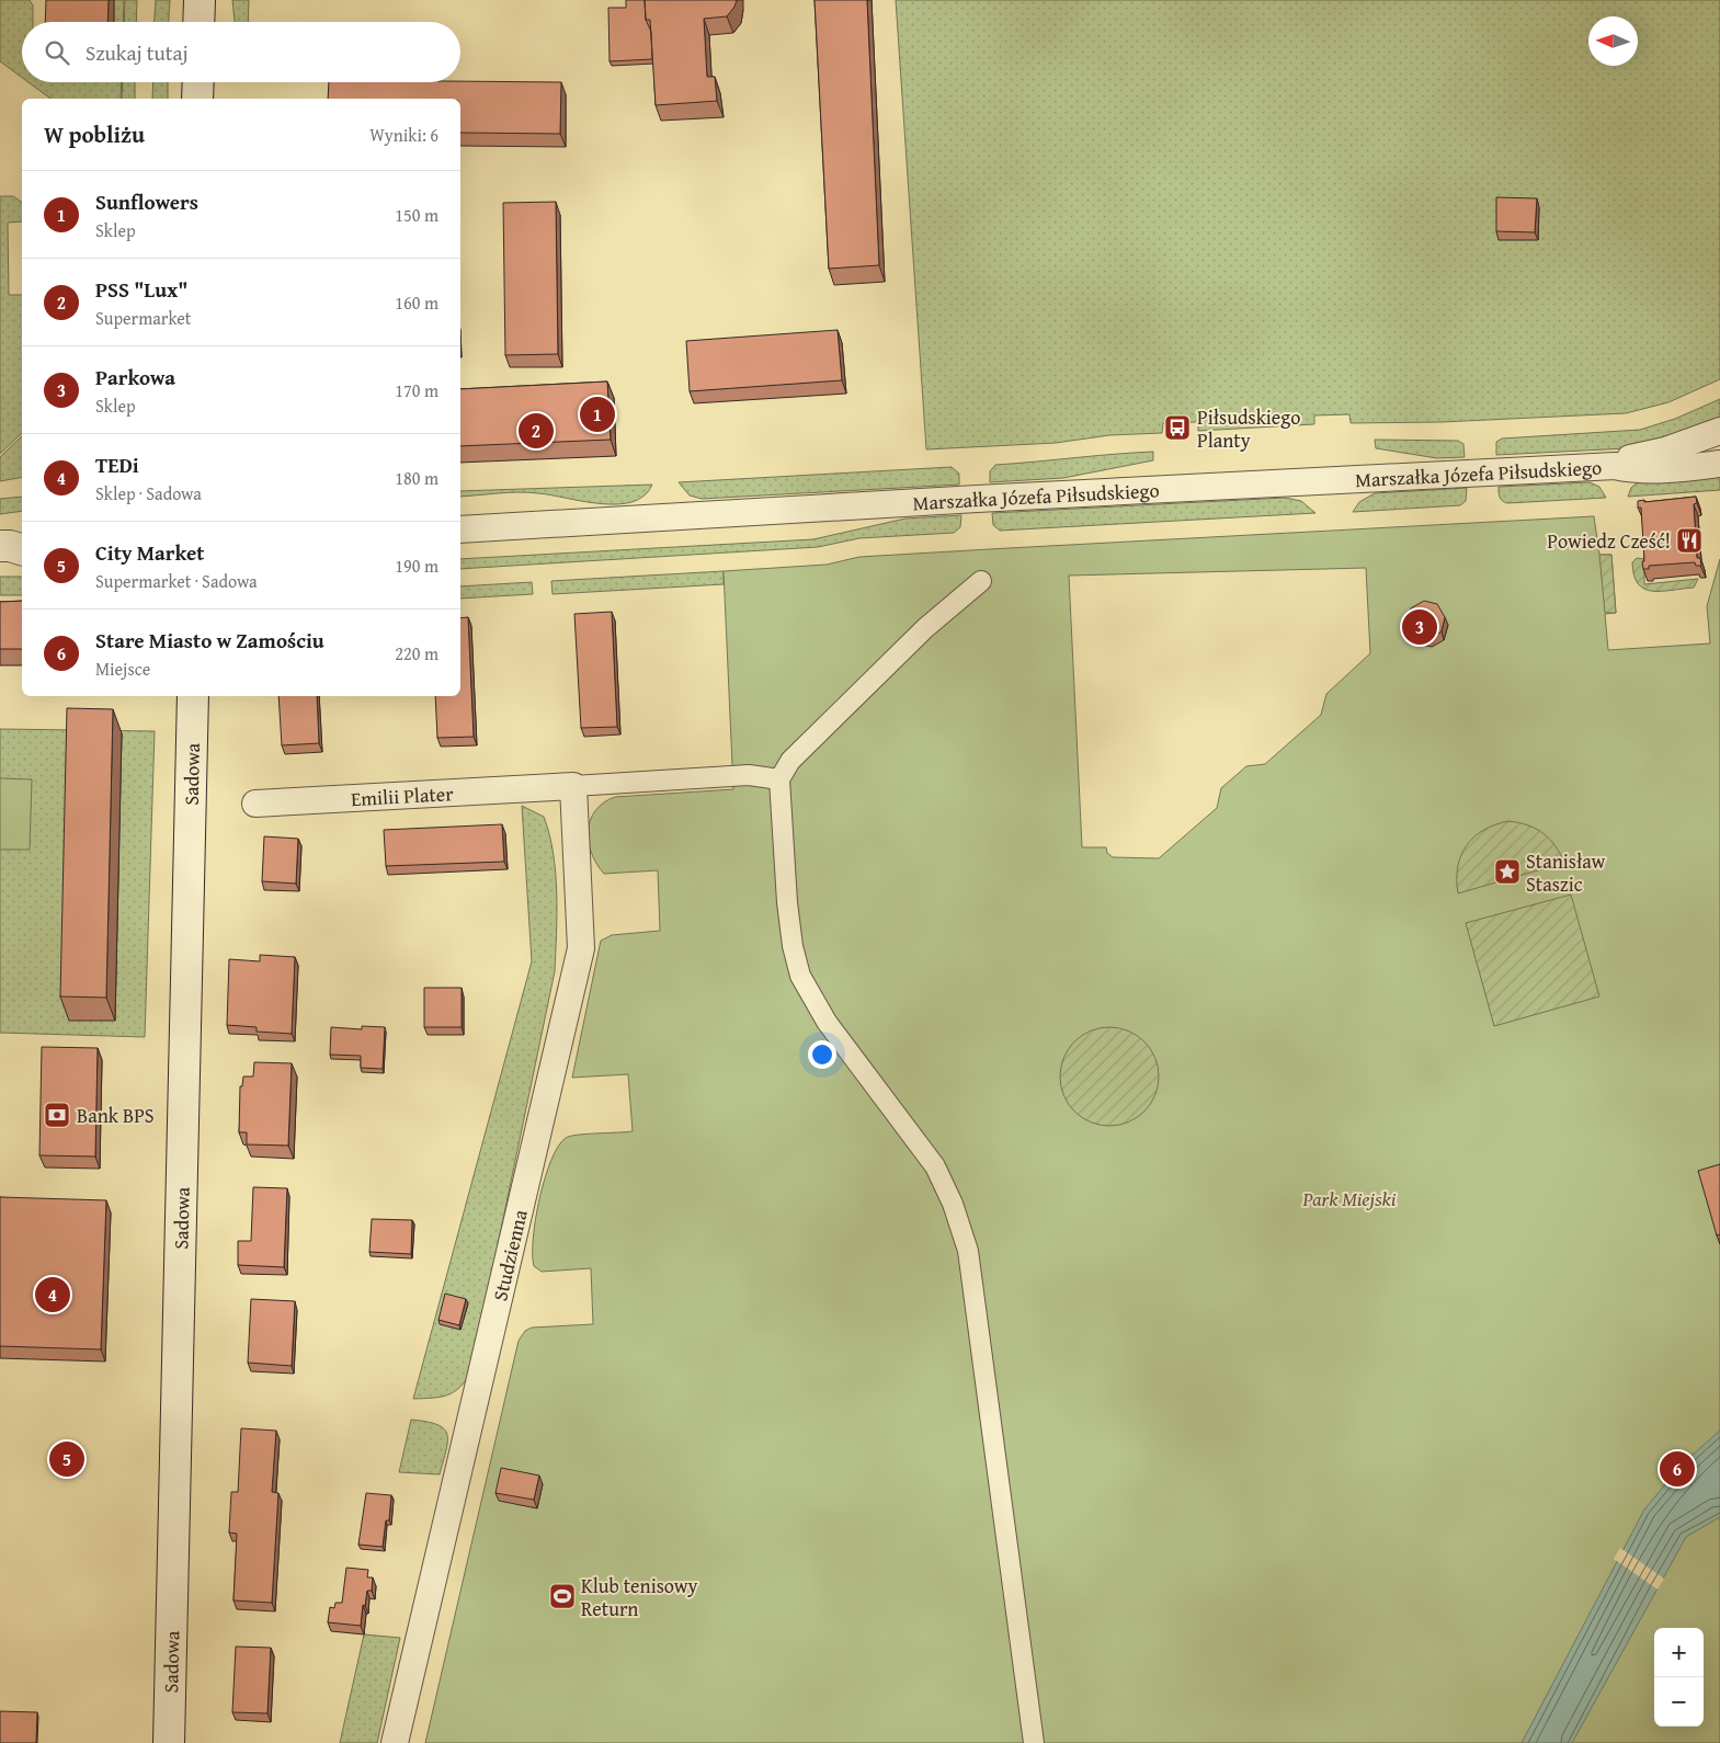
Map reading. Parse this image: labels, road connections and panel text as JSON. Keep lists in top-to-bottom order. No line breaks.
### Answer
{"streets":{"main road":["Sadowa"],"street":["Marszałka Józefa Piłsudskiego","Emilii Plater","Studzienna"]},"crossings":[["Emilii Plater","Studzienna"]],"parks":["Park Miejski"],"places":{"bus stop":["Piłsudskiego Planty"],"restaurant":["Powiedz Cześć!"],"place":["Stanisław Staszic"],"bank":["Bank BPS"],"sports":["Klub tenisowy Return"]},"north":"left","page":{"search":"Szukaj tutaj","heading":["W pobliżu","Wyniki: 6"],"list":[{"mark":"1","name":"Sunflowers","note":"Sklep","value":"150 m"},{"mark":"2","name":"PSS \"Lux\"","note":"Supermarket","value":"160 m"},{"mark":"3","name":"Parkowa","note":"Sklep","value":"170 m"},{"mark":"4","name":"TEDi","note":"Sklep · Sadowa","value":"180 m"},{"mark":"5","name":"City Market","note":"Supermarket · Sadowa","value":"190 m"},{"mark":"6","name":"Stare Miasto w Zamościu","note":"Miejsce","value":"220 m"}],"pins":["1","2","3","4","5","6"],"map_buttons":["+","−"]}}
